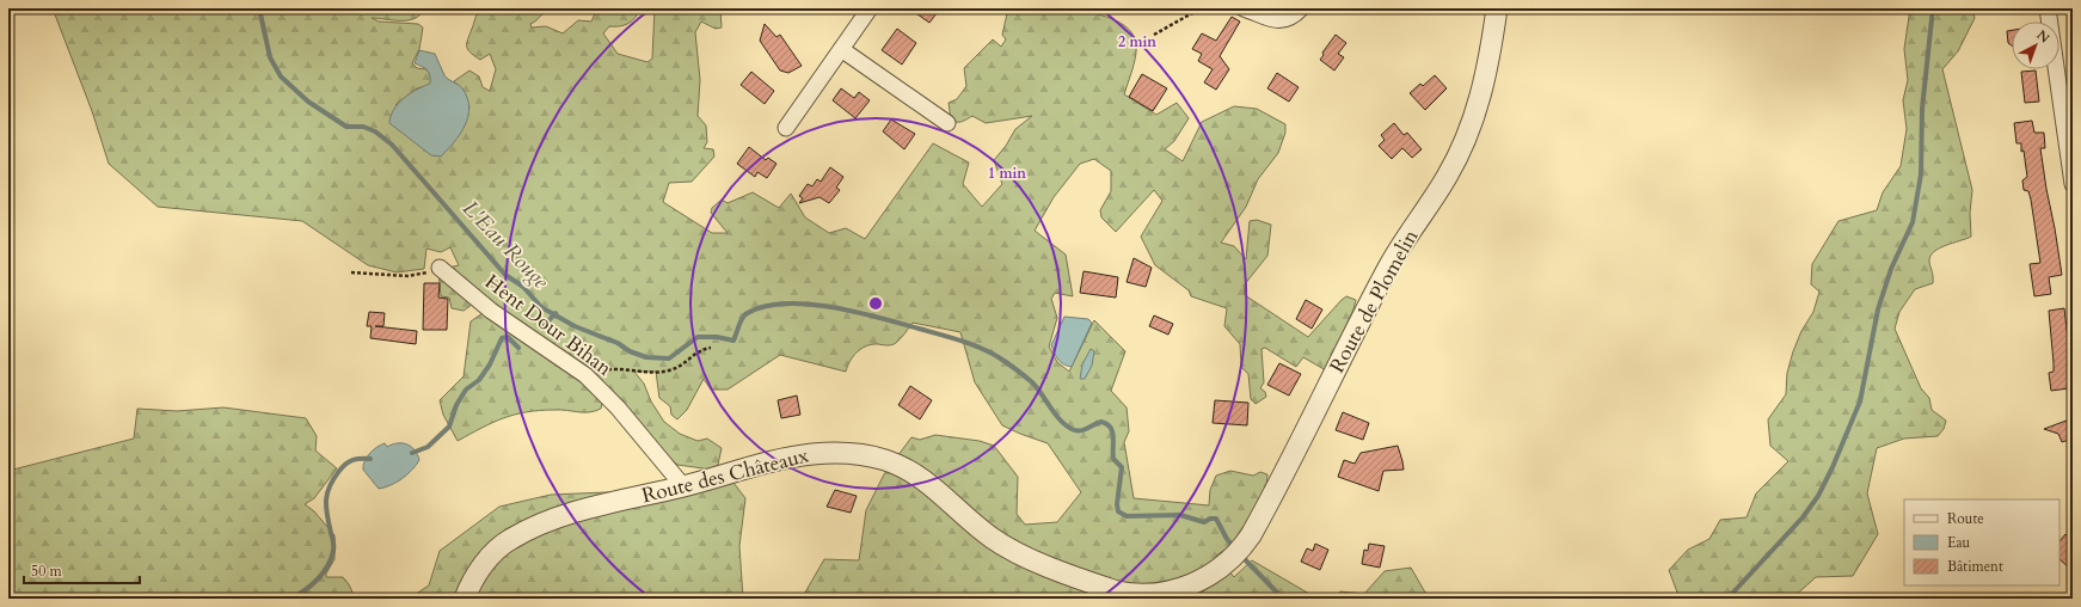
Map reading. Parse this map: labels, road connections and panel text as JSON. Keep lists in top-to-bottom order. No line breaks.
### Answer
{"streets":{"street":["Route de Plomelin","Hent Dour Bihan","Route des Châteaux"]},"crossings":[["Route de Plomelin","Route des Châteaux"],["Hent Dour Bihan","Route des Châteaux"]],"water":["L'Eau Rouge"],"legend":["Route","Eau","Bâtiment"],"scale_bar":"50 m","north":"top right","rings":["2 min","1 min"]}
